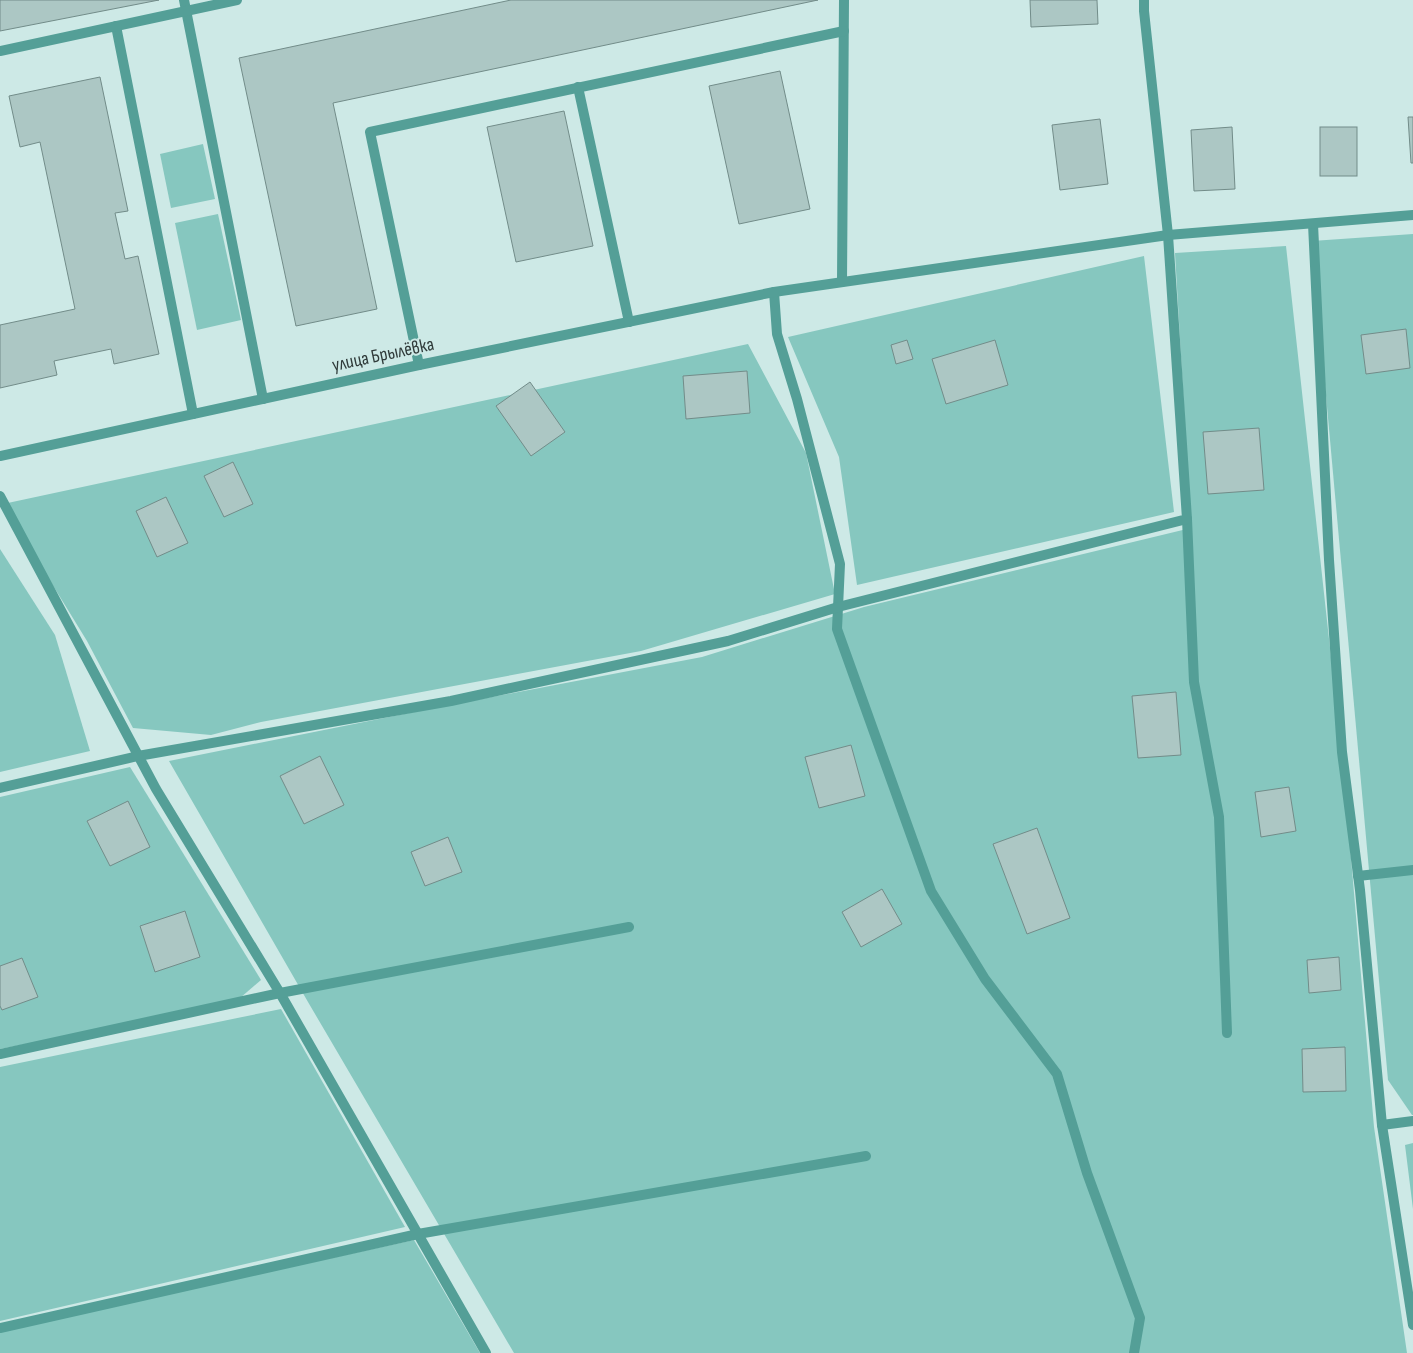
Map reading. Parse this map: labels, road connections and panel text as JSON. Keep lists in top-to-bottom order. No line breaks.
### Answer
{"streets":{"street":["улица Брылёвка"]}}
